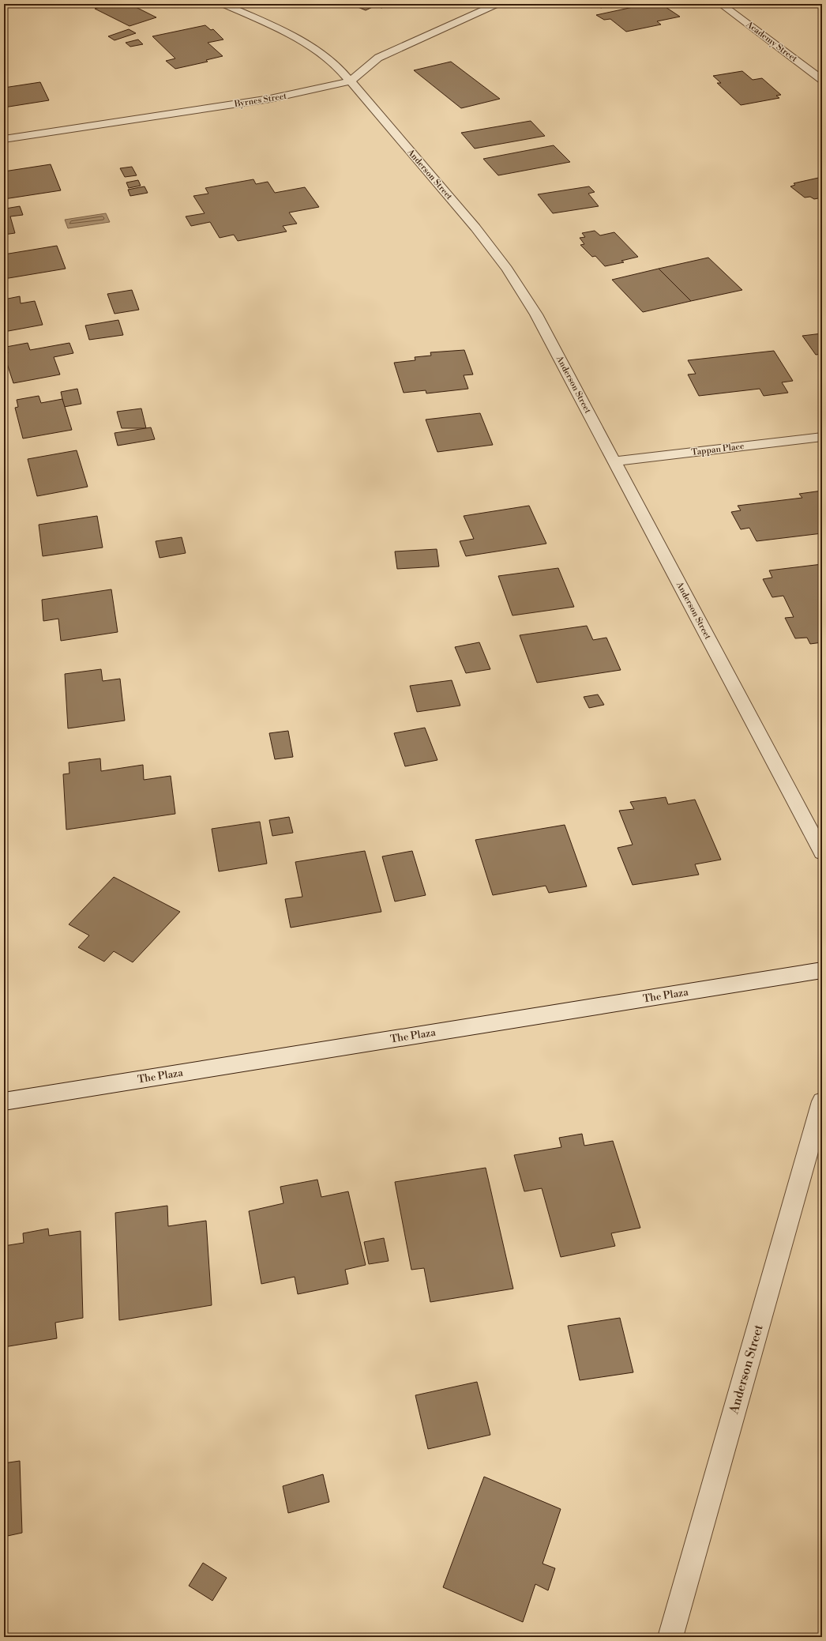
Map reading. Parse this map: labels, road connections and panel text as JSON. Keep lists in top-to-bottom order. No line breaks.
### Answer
{"streets":{"street":["Academy Street","Byrnes Street","Anderson Street","Tappan Place","The Plaza"]},"crossings":[["Byrnes Street","Anderson Street"],["Anderson Street","Tappan Place"]]}
